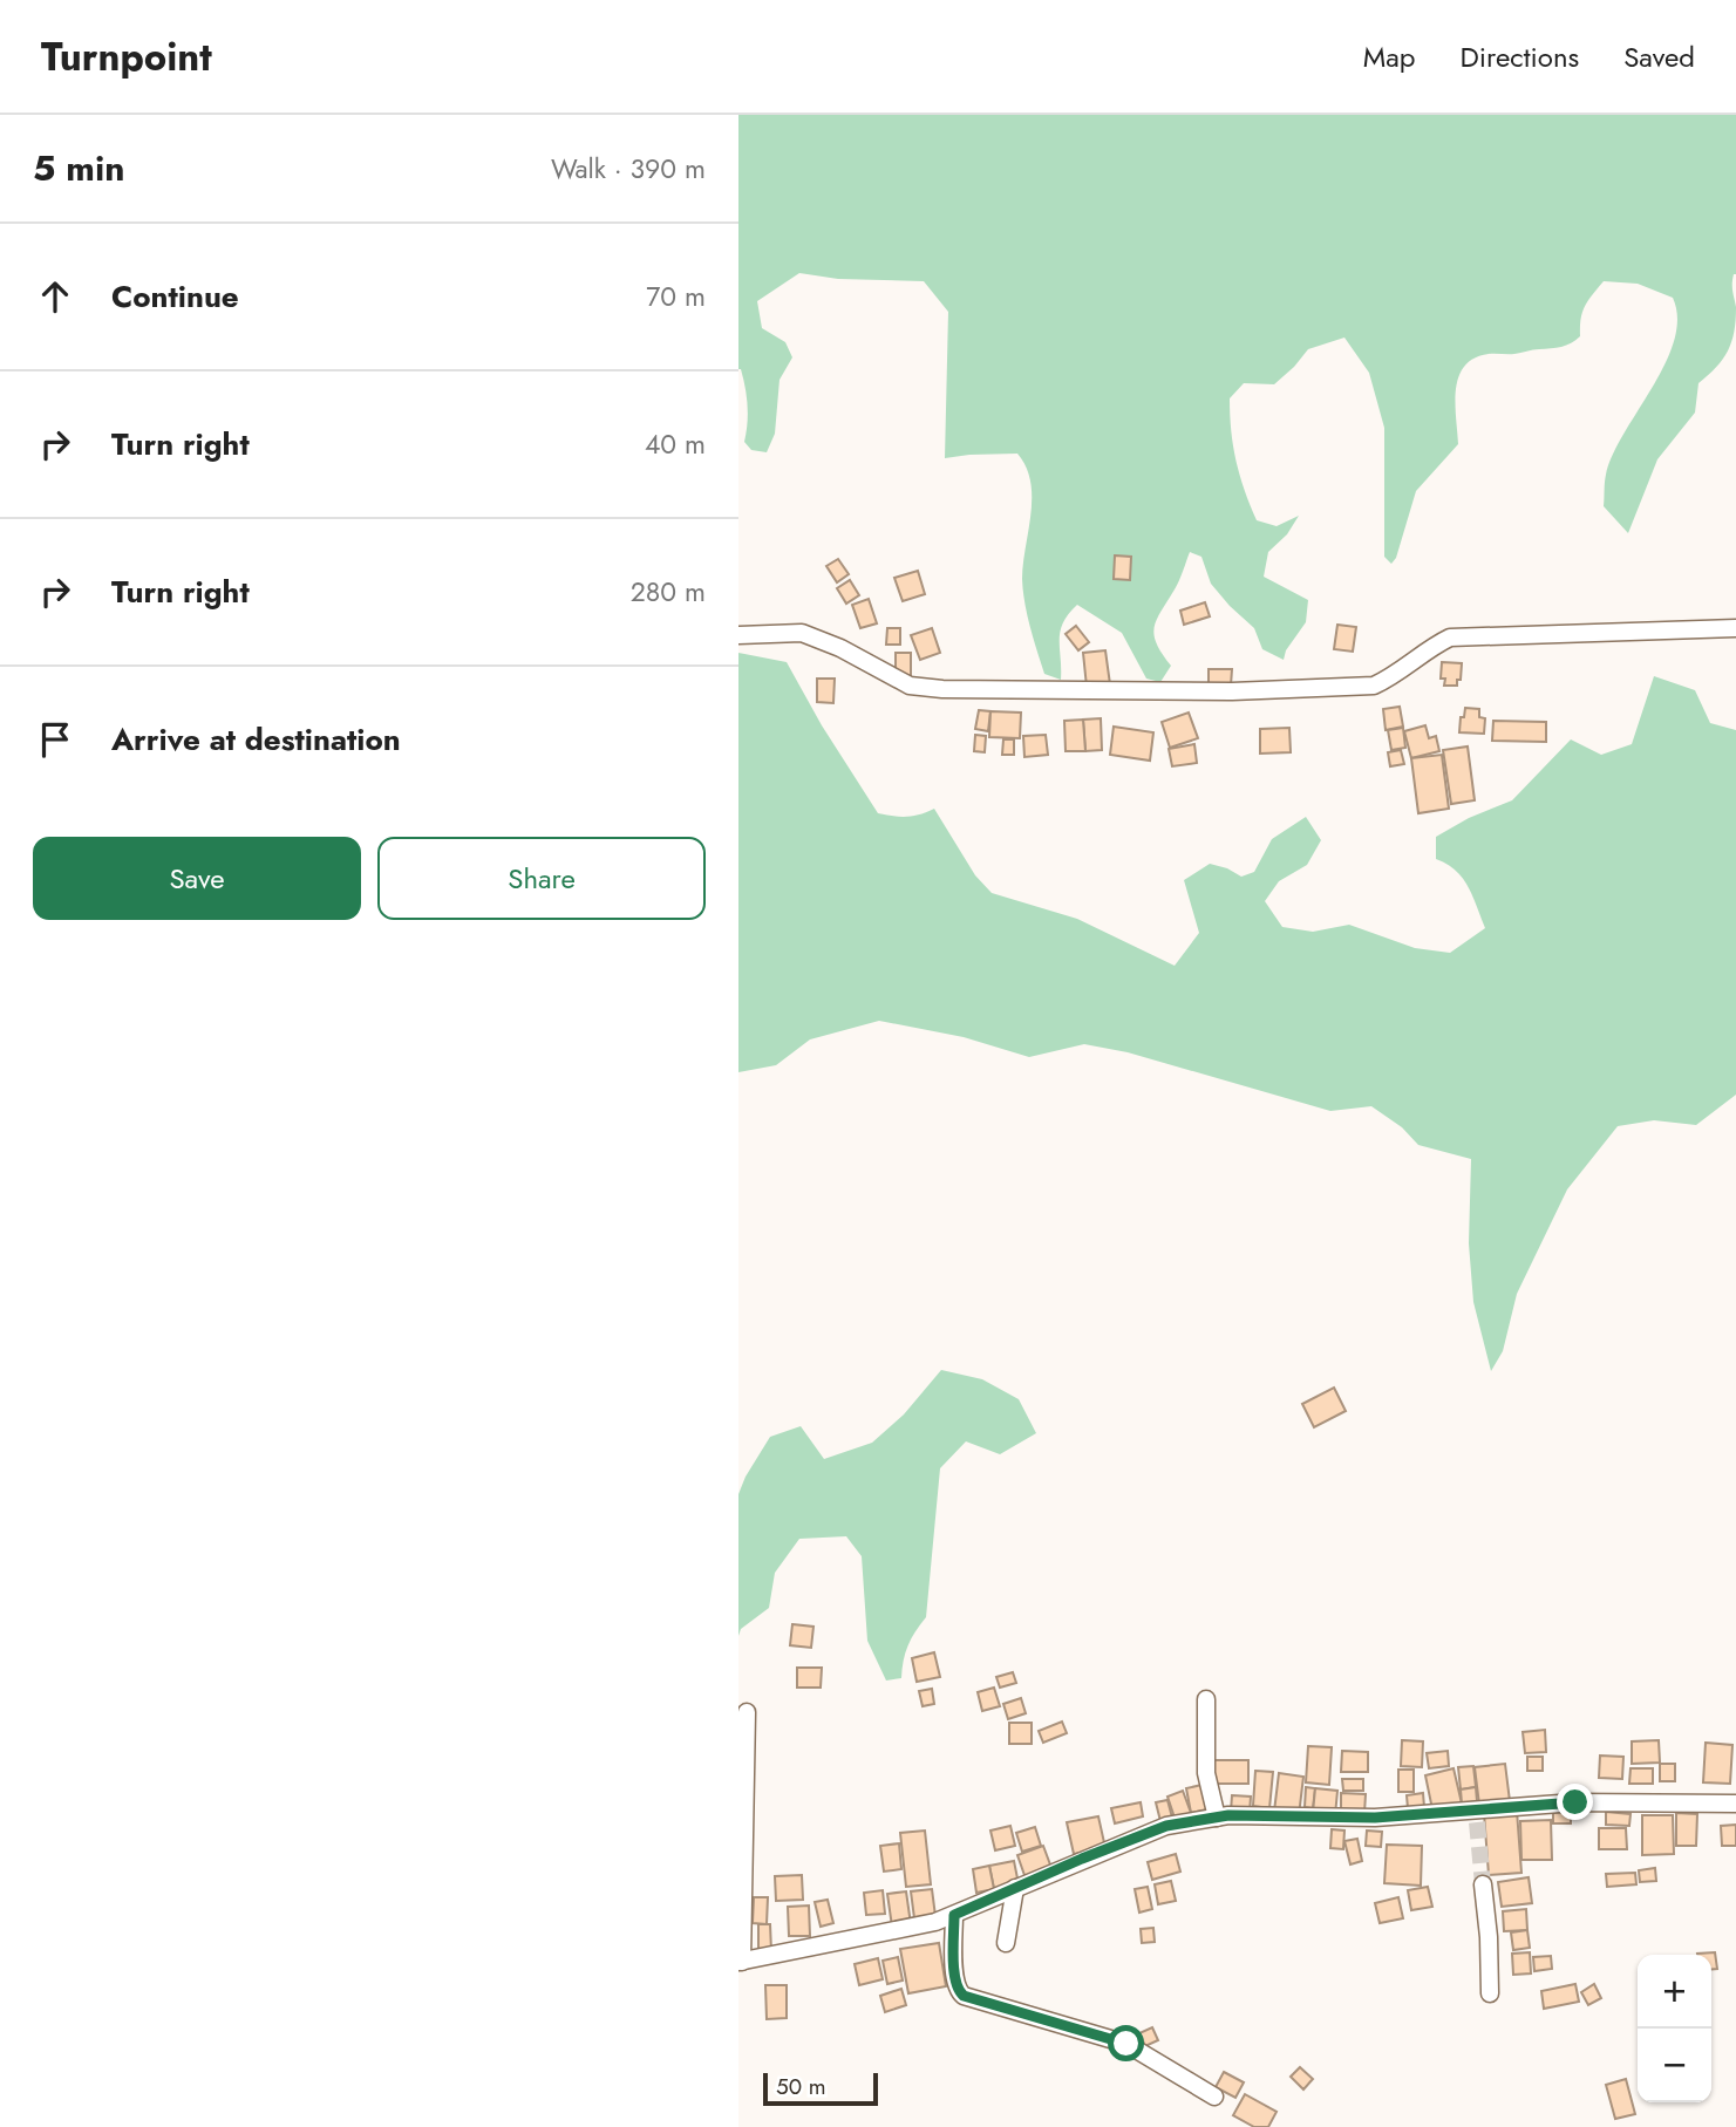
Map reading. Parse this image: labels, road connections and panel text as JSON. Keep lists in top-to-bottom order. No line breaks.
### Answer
{"scale_bar":"50 m","page":{"header":"Turnpoint","nav":["Map","Directions","Saved"],"heading":["5 min","Walk · 390 m"],"list":[["Continue","70 m"],["Turn right","40 m"],["Turn right","280 m"],"Arrive at destination"],"buttons":["Save","Share"],"map_buttons":["+","−"],"scale":"50 m"}}
